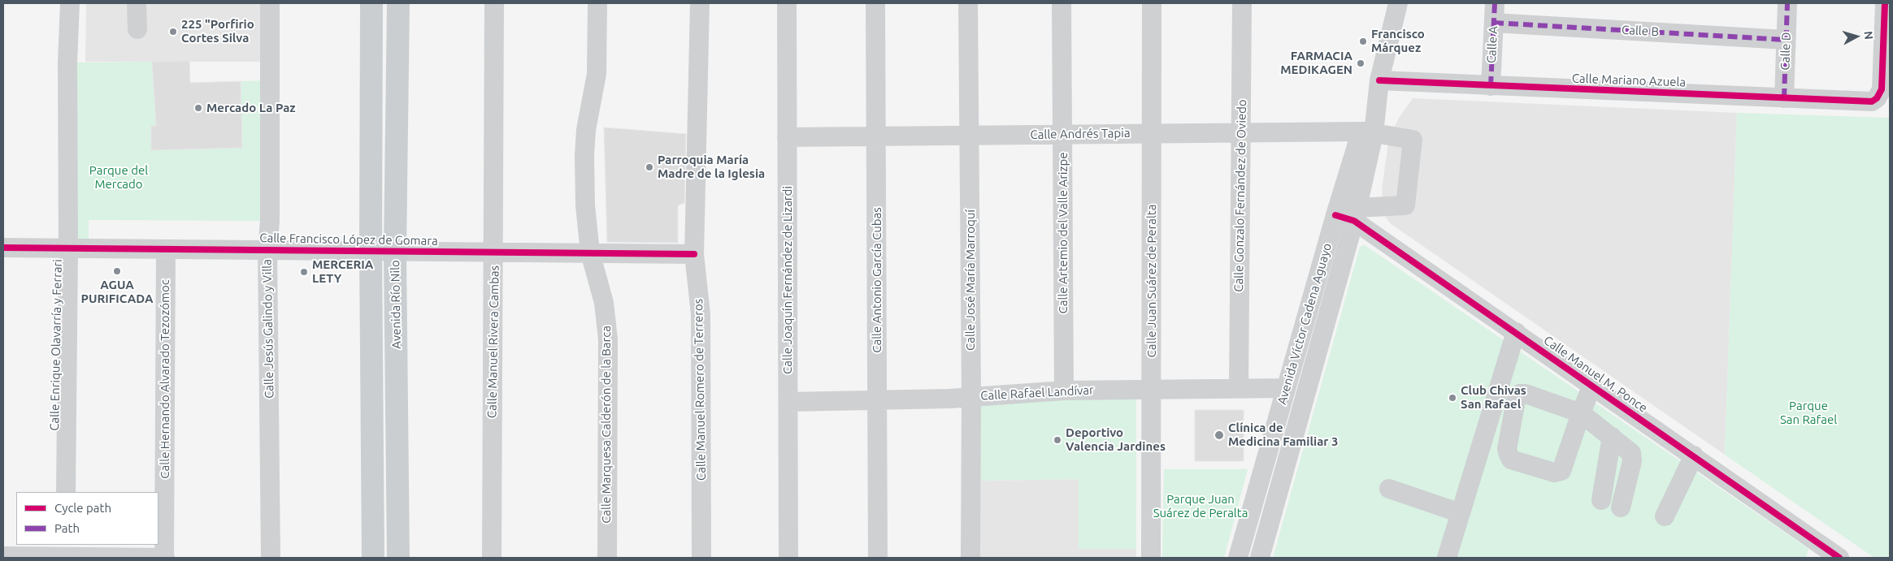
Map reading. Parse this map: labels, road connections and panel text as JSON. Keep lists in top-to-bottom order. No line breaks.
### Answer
{"streets":{"main road":["Avenida Río Nilo"],"street":["Calle B","Calle A","Calle D","Calle Mariano Azuela","Calle Andrés Tapia","Calle Gonzalo Fernández de Oviedo","Calle Artemio del Valle Arizpe","Calle Francisco López de Gomara","Calle Joaquín Fernández de Lizardi","Calle Antonio García Cubas","Calle José María Marroquí","Calle Juan Suárez de Peralta","Avenida Víctor Cadena Aguayo","Calle Jesús Galindo y Villa","Calle Manuel Rivera Cambas","Calle Enrique Olavarría y Ferrari","Calle Manuel M. Ponce","Calle Hernando Alvarado Tezozómoc","Calle Manuel Romero de Terreros","Calle Rafael Landívar","Calle Marquesa Calderón de la Barca"]},"crossings":[["Calle B","Calle A"],["Calle B","Calle D"],["Calle A","Calle Mariano Azuela"],["Calle D","Calle Mariano Azuela"],["Calle Mariano Azuela","Avenida Víctor Cadena Aguayo"],["Calle Andrés Tapia","Calle Gonzalo Fernández de Oviedo"],["Calle Andrés Tapia","Calle Artemio del Valle Arizpe"],["Calle Andrés Tapia","Calle Joaquín Fernández de Lizardi"],["Calle Andrés Tapia","Calle Antonio García Cubas"],["Calle Andrés Tapia","Calle José María Marroquí"],["Calle Andrés Tapia","Calle Juan Suárez de Peralta"],["Calle Andrés Tapia","Avenida Víctor Cadena Aguayo"],["Calle Andrés Tapia","Calle Manuel M. Ponce"],["Calle Gonzalo Fernández de Oviedo","Calle Rafael Landívar"],["Calle Artemio del Valle Arizpe","Calle Rafael Landívar"],["Calle Francisco López de Gomara","Avenida Río Nilo"],["Calle Francisco López de Gomara","Calle Jesús Galindo y Villa"],["Calle Francisco López de Gomara","Calle Manuel Rivera Cambas"],["Calle Francisco López de Gomara","Calle Enrique Olavarría y Ferrari"],["Calle Francisco López de Gomara","Calle Hernando Alvarado Tezozómoc"],["Calle Francisco López de Gomara","Calle Manuel Romero de Terreros"],["Calle Francisco López de Gomara","Calle Marquesa Calderón de la Barca"],["Calle Joaquín Fernández de Lizardi","Calle Rafael Landívar"],["Calle Antonio García Cubas","Calle Rafael Landívar"],["Calle José María Marroquí","Calle Rafael Landívar"],["Calle Juan Suárez de Peralta","Calle Rafael Landívar"],["Avenida Víctor Cadena Aguayo","Calle Manuel M. Ponce"],["Avenida Víctor Cadena Aguayo","Calle Rafael Landívar"]],"parks":["Parque del Mercado","Parque San Rafael","Parque Juan Suárez de Peralta"],"places":["225 \"Porfirio Cortes Silva","Francisco Márquez","FARMACIA MEDIKAGEN","Mercado La Paz","Parroquia María Madre de la Iglesia","AGUA PURIFICADA","MERCERIA LETY","Club Chivas San Rafael","Clínica de Medicina Familiar 3","Deportivo Valencia Jardines"],"legend":["Cycle path","Path"],"north":"right"}
